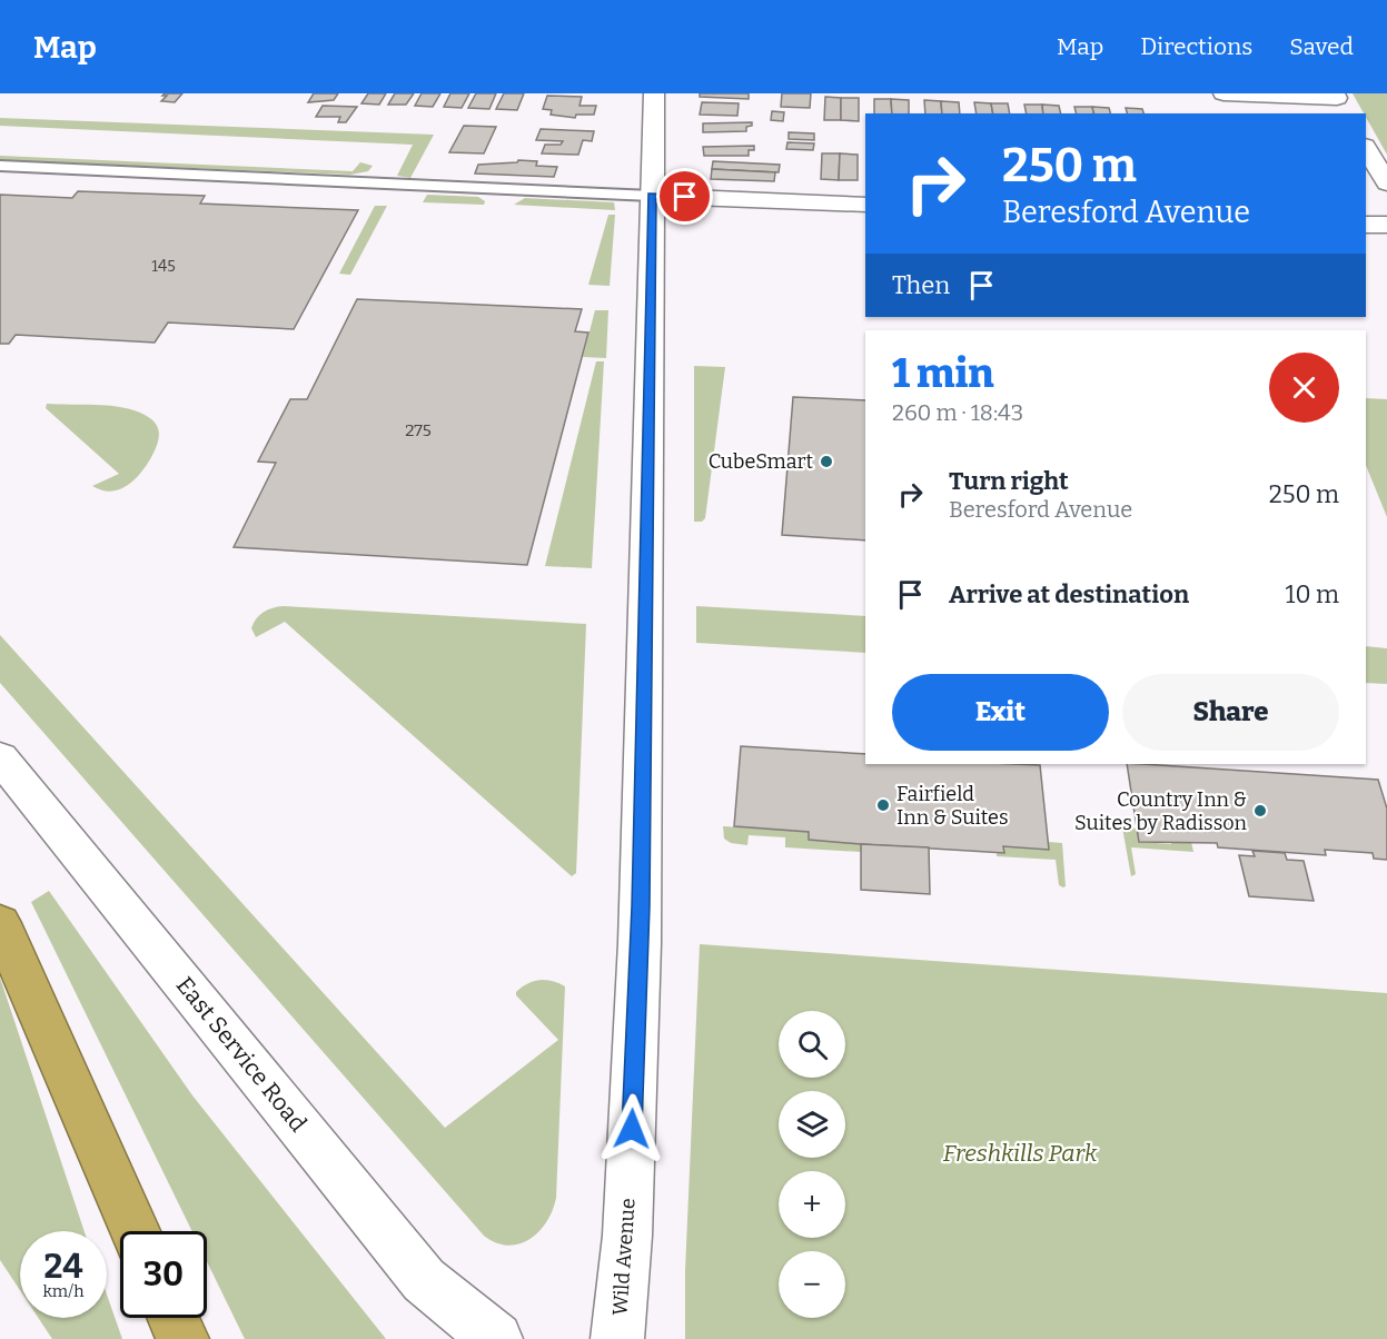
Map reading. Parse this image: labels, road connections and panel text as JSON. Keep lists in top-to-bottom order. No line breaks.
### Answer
{"streets":{"street":["East Service Road","Wild Avenue"]},"parks":["Freshkills Park"],"places":["CubeSmart","Fairfield Inn & Suites","Country Inn & Suites by Radisson"],"house_numbers":["145","275"],"page":{"header":"Map","nav":["Map","Directions","Saved"],"turn":["250 m","Beresford Avenue"],"then":"Then","heading":["1 min","260 m · 18:43"],"list":[{"name":"Turn right","note":"Beresford Avenue","value":"250 m"},{"name":"Arrive at destination","value":"10 m"}],"buttons":["Exit","Share"],"map_buttons":["+","−"],"speed":"24 km/h","limit":"30"}}
